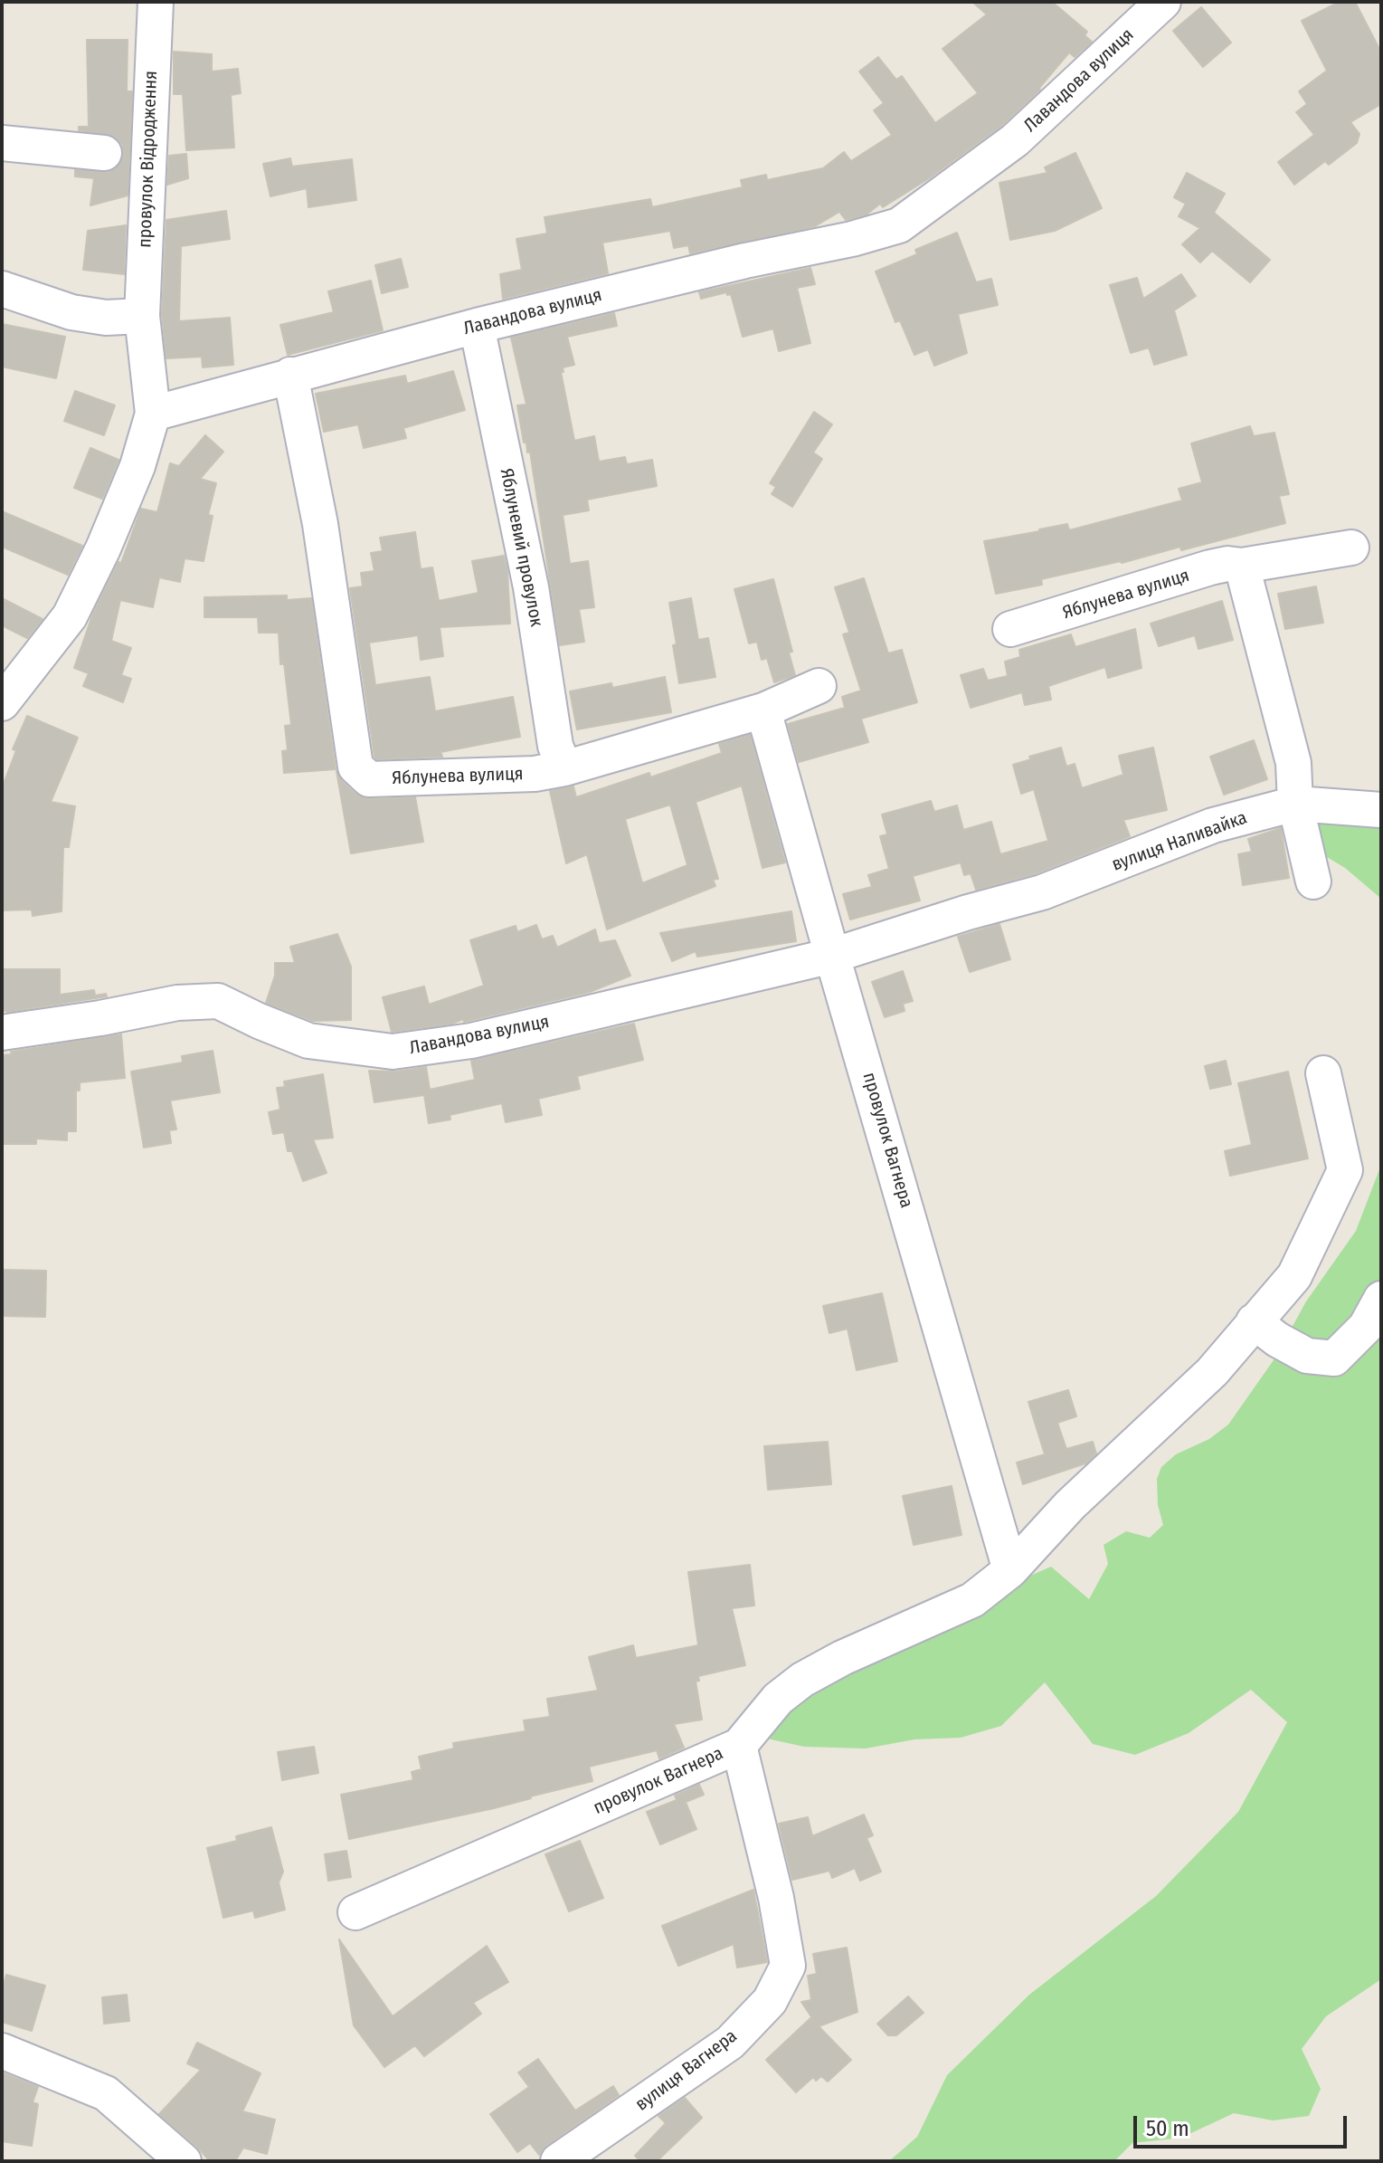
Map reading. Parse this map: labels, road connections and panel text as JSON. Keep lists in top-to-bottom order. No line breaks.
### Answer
{"streets":{"street":["Лавандова вулиця","провулок Відродження","Яблуневий провулок","Яблунева вулиця","вулиця Наливайка","провулок Вагнера","вулиця Вагнера"]},"crossings":[["Лавандова вулиця","провулок Відродження"],["Лавандова вулиця","Яблуневий провулок"],["Лавандова вулиця","Яблунева вулиця"],["Лавандова вулиця","вулиця Наливайка"],["Лавандова вулиця","провулок Вагнера"],["Яблуневий провулок","Яблунева вулиця"],["Яблунева вулиця","провулок Вагнера"],["вулиця Наливайка","провулок Вагнера"],["провулок Вагнера","вулиця Вагнера"]],"scale_bar":"50 m"}
